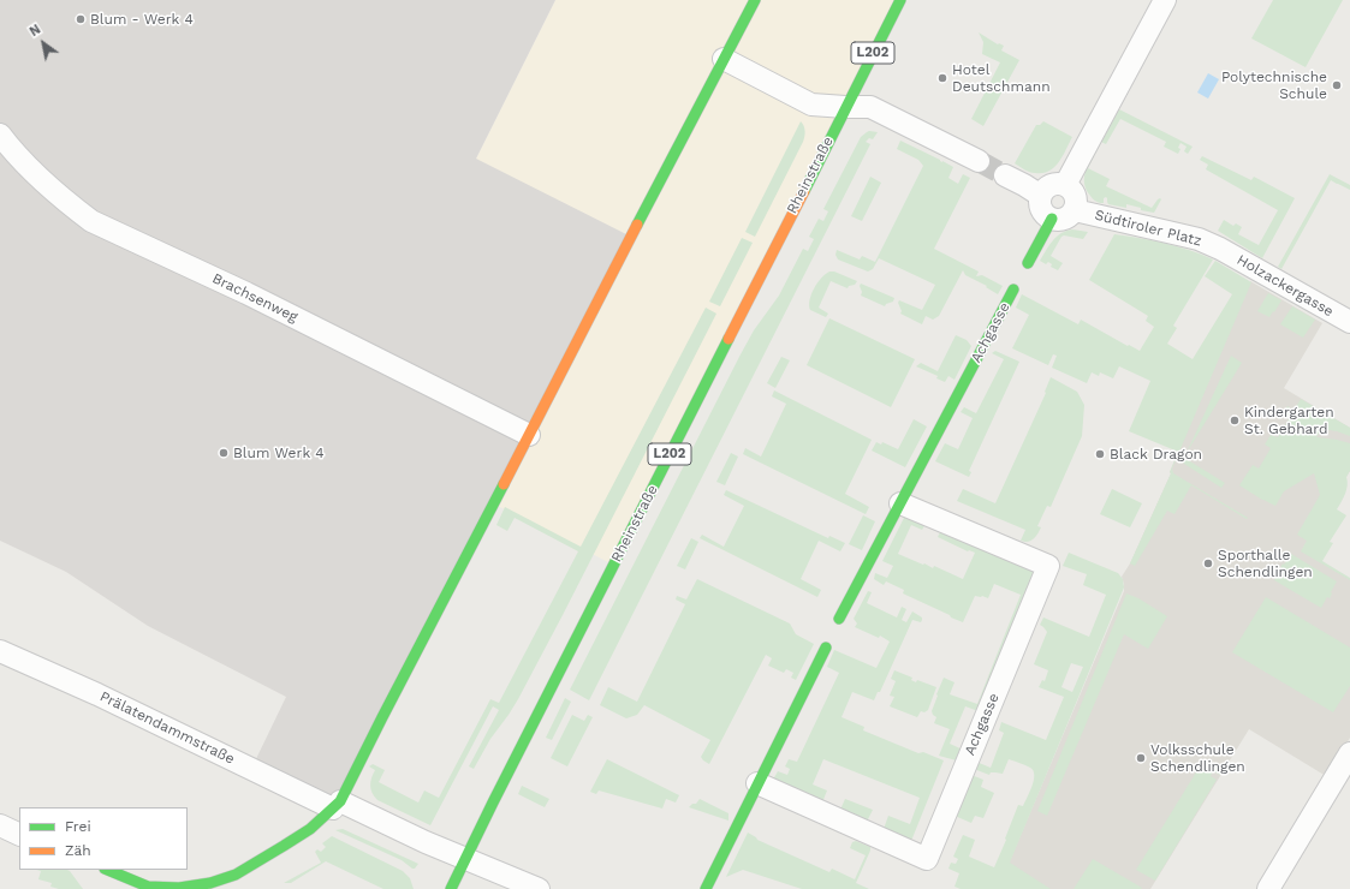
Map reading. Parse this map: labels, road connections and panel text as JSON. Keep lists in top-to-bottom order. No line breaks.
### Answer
{"streets":{"street":["L202","Rheinstraße","Südtiroler Platz","Holzackergasse","Brachsenweg","Achgasse","Prälatendammstraße"]},"crossings":[["Rheinstraße","Prälatendammstraße"],["Südtiroler Platz","Holzackergasse"]],"places":["Blum - Werk 4","Hotel Deutschmann","Polytechnische Schule","Kindergarten St. Gebhard","Blum Werk 4","Black Dragon","Sporthalle Schendlingen","Volksschule Schendlingen"],"legend":["Frei","Zäh"],"north":"top left"}
